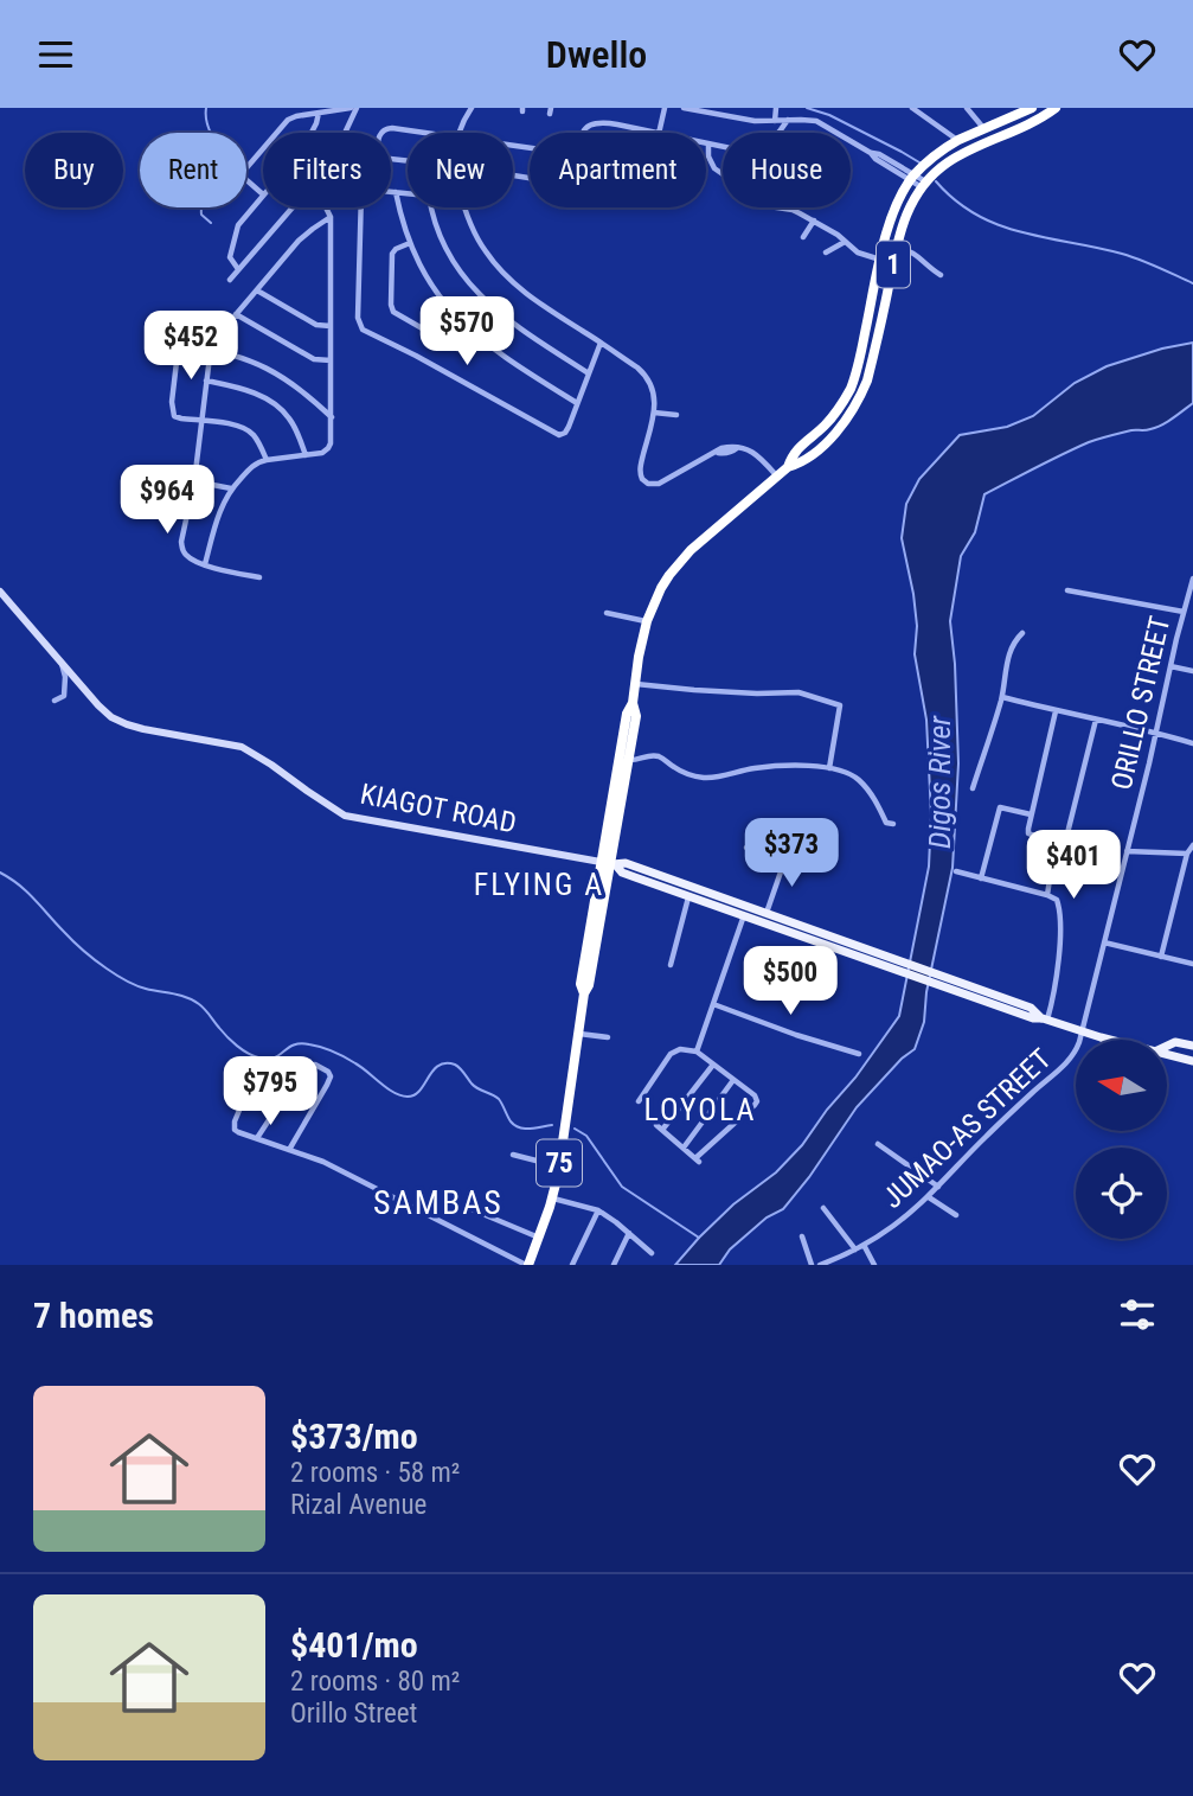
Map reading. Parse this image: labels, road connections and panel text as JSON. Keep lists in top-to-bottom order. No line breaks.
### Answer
{"streets":{"highway":["1","75"],"street":["ORILLO STREET","KIAGOT ROAD","JUMAO-AS STREET"]},"crossings":[["1","KIAGOT ROAD"],["1","75"],["ORILLO STREET","JUMAO-AS STREET"],["KIAGOT ROAD","75"]],"districts":["FLYING A","LOYOLA","SAMBAS"],"water":["Digos River"],"north":"left","page":{"header":"Dwello","chip":["Buy","Rent","Filters","New","Apartment","House"],"price":["$570","$452","$964","$373","$401","$500","$795"],"heading":"7 homes","list":[{"name":"$373/mo","note":"2 rooms · 58 m² · Rizal Avenue"},{"name":"$401/mo","note":"2 rooms · 80 m² · Orillo Street"}]}}
